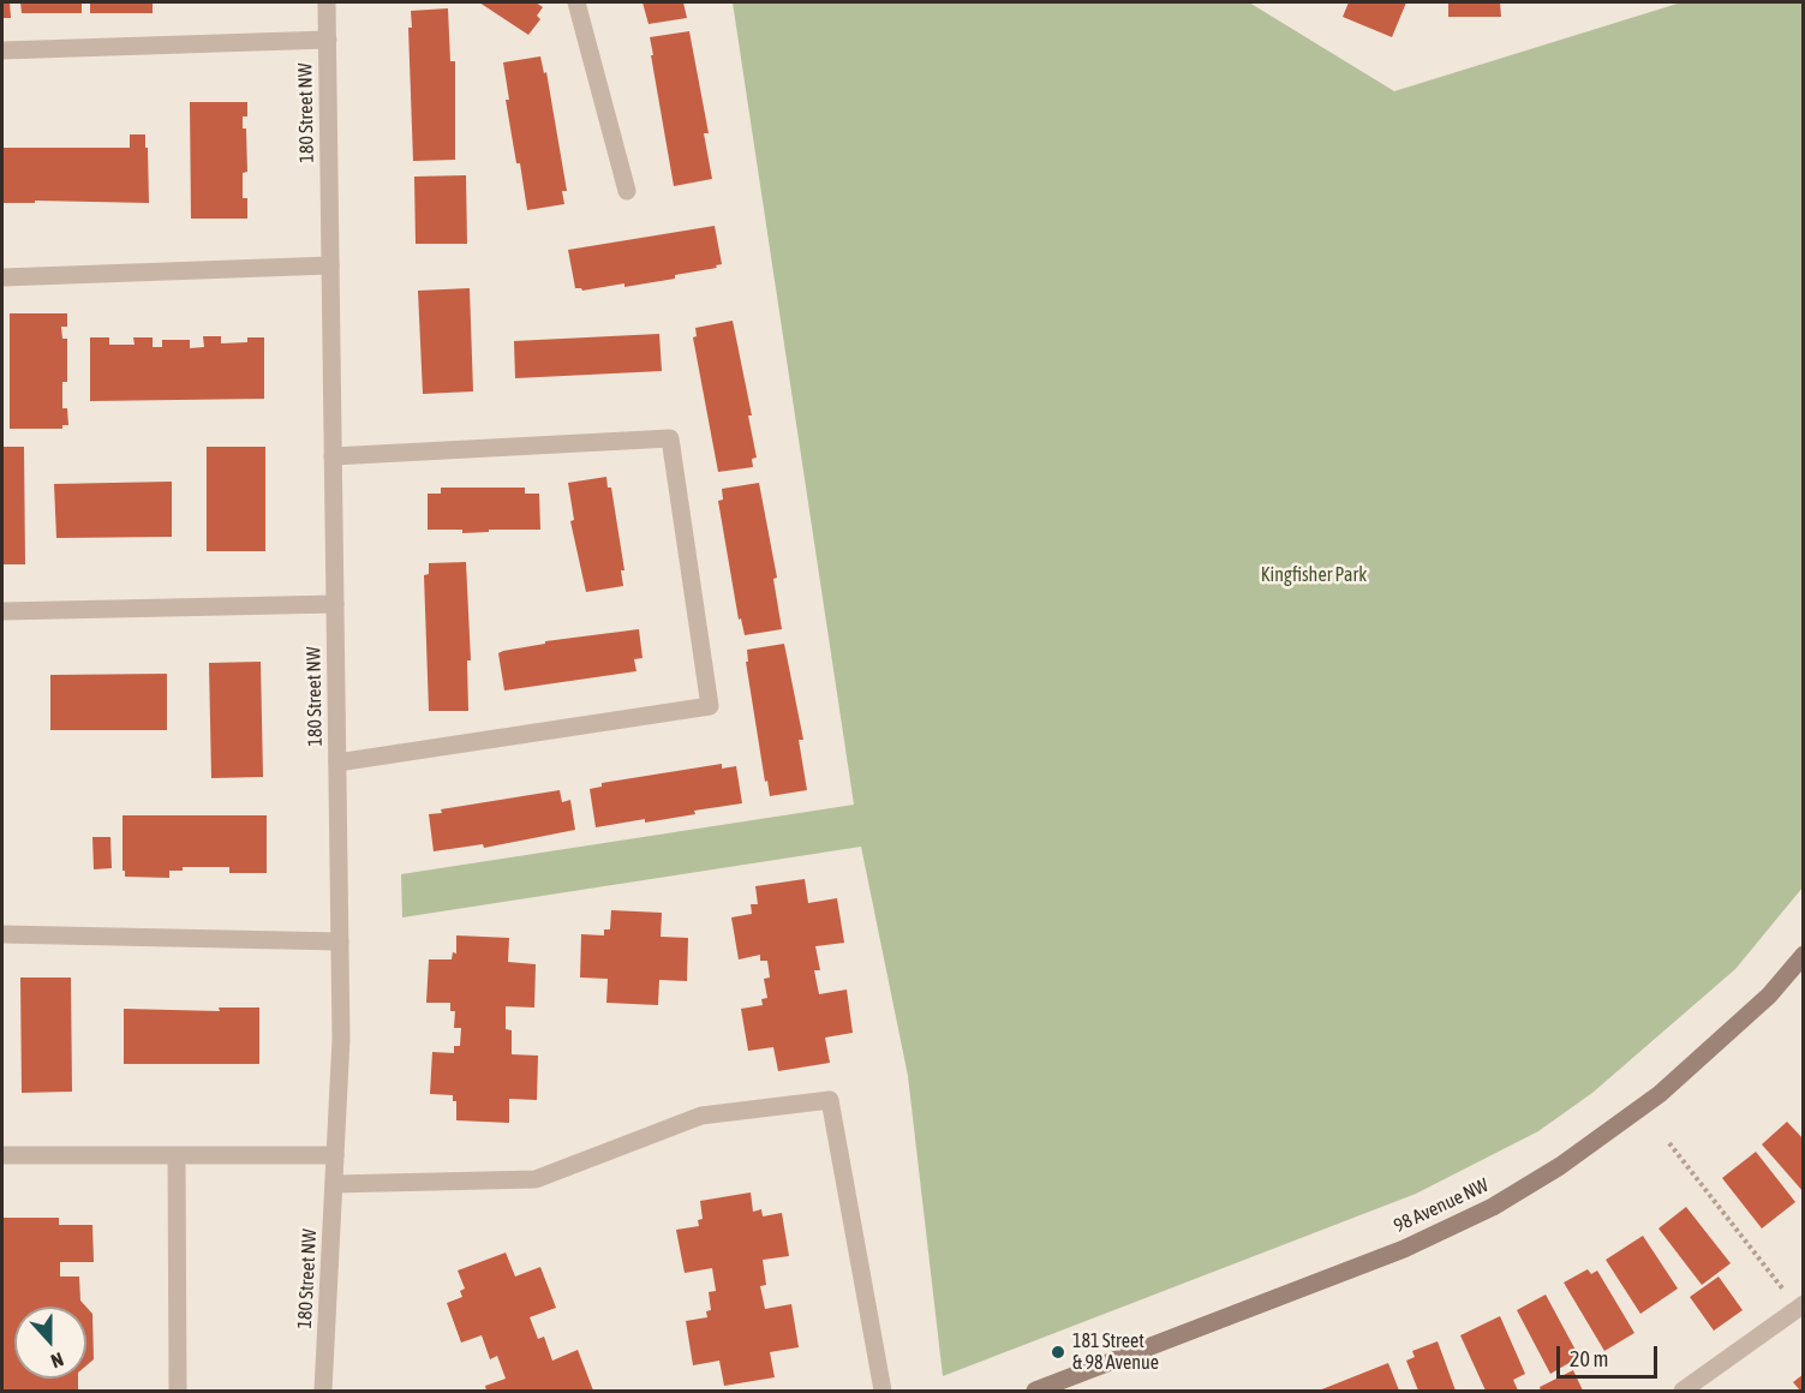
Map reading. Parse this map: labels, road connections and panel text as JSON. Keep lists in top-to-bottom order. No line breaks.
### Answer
{"streets":{"street":["180 Street NW","98 Avenue NW"]},"parks":["Kingfisher Park"],"places":["181 Street & 98 Avenue"],"scale_bar":"20 m","north":"bottom"}
